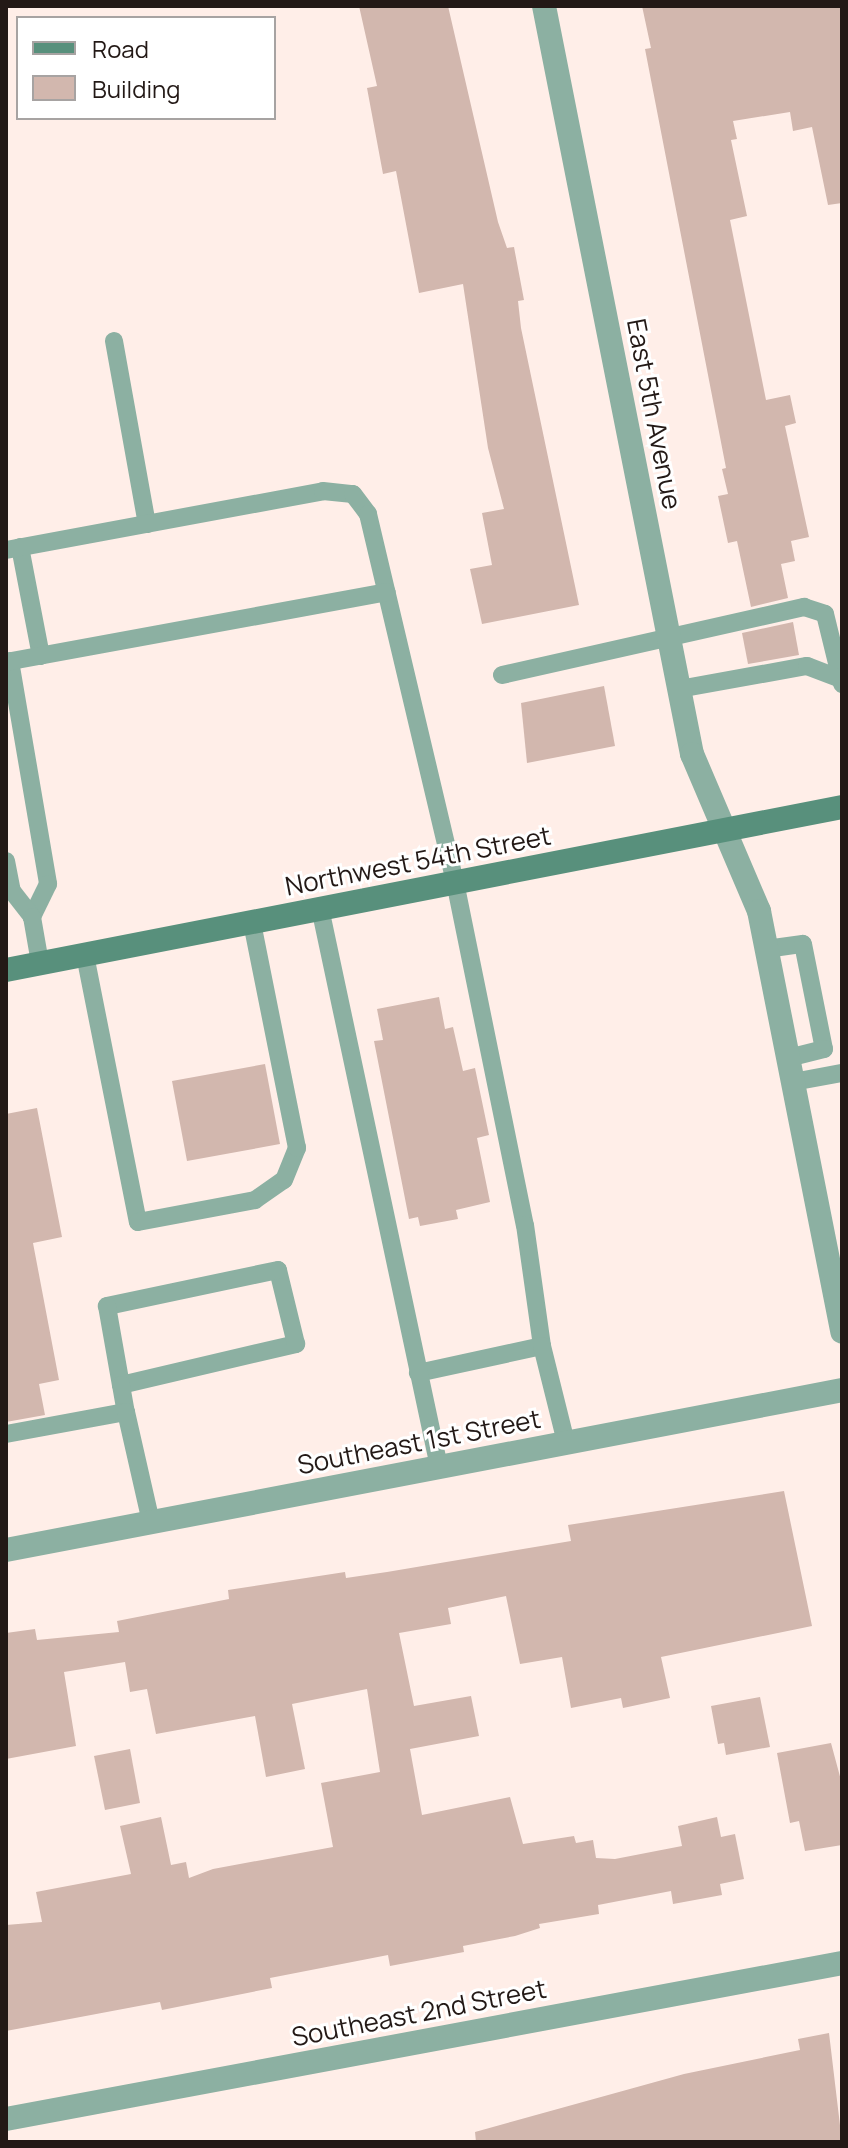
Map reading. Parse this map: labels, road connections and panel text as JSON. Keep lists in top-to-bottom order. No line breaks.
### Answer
{"streets":{"main road":["Northwest 54th Street"],"street":["East 5th Avenue","Southeast 1st Street","Southeast 2nd Street"]},"crossings":[["East 5th Avenue","Northwest 54th Street"]],"legend":["Road","Building"]}
